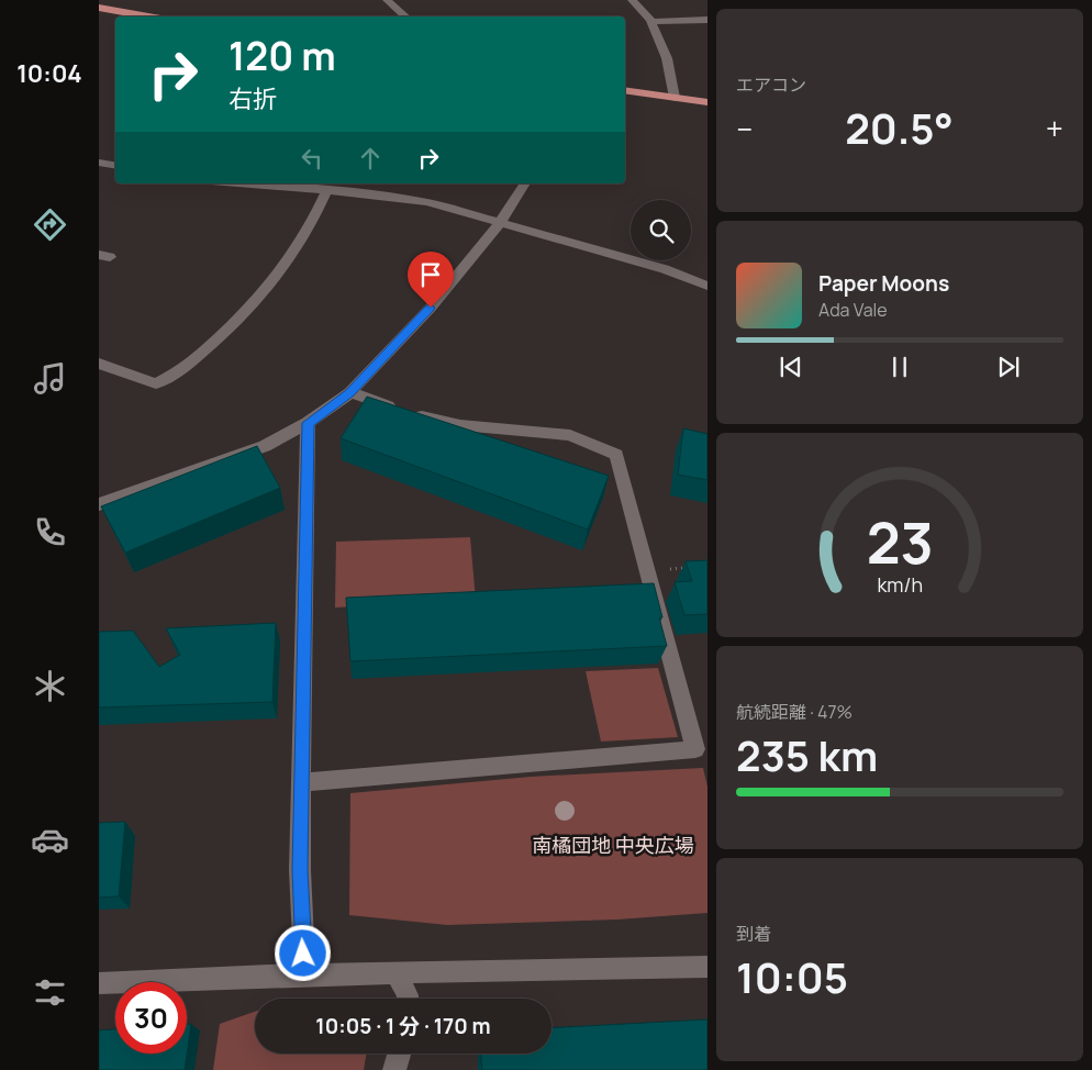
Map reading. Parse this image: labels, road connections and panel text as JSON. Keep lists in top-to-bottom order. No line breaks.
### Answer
{"parks":["南橘団地 中央広場"],"page":{"tabs":"10:04","tile":["エアコン",["航続距離 · 47%","235 km"],["到着","10:05"]],"turn":["120 m","右折"],"heat":["−","20.5°","+"],"song":["Paper Moons","Ada Vale"],"limit":"30","trip":"10:05 · 1 分 · 170 m","gauge":["23","km/h"]}}
